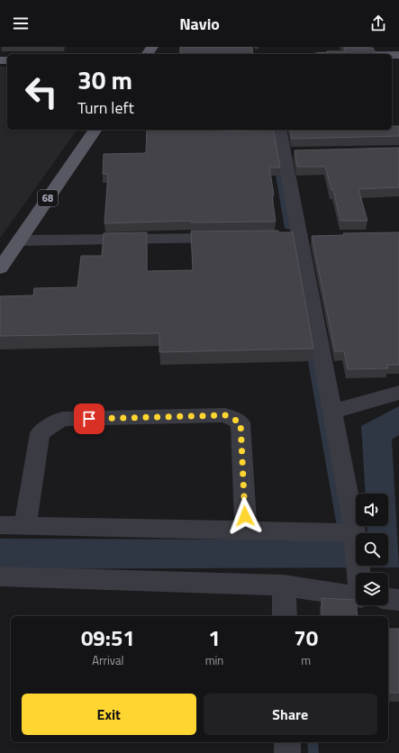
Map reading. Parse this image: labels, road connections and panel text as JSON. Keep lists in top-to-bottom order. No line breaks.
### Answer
{"streets":{"main road":["68"]},"page":{"header":"Navio","turn":["30 m","Turn left"],"eta":["09:51","Arrival","1","min","70","m"],"buttons":["Exit","Share"]}}
